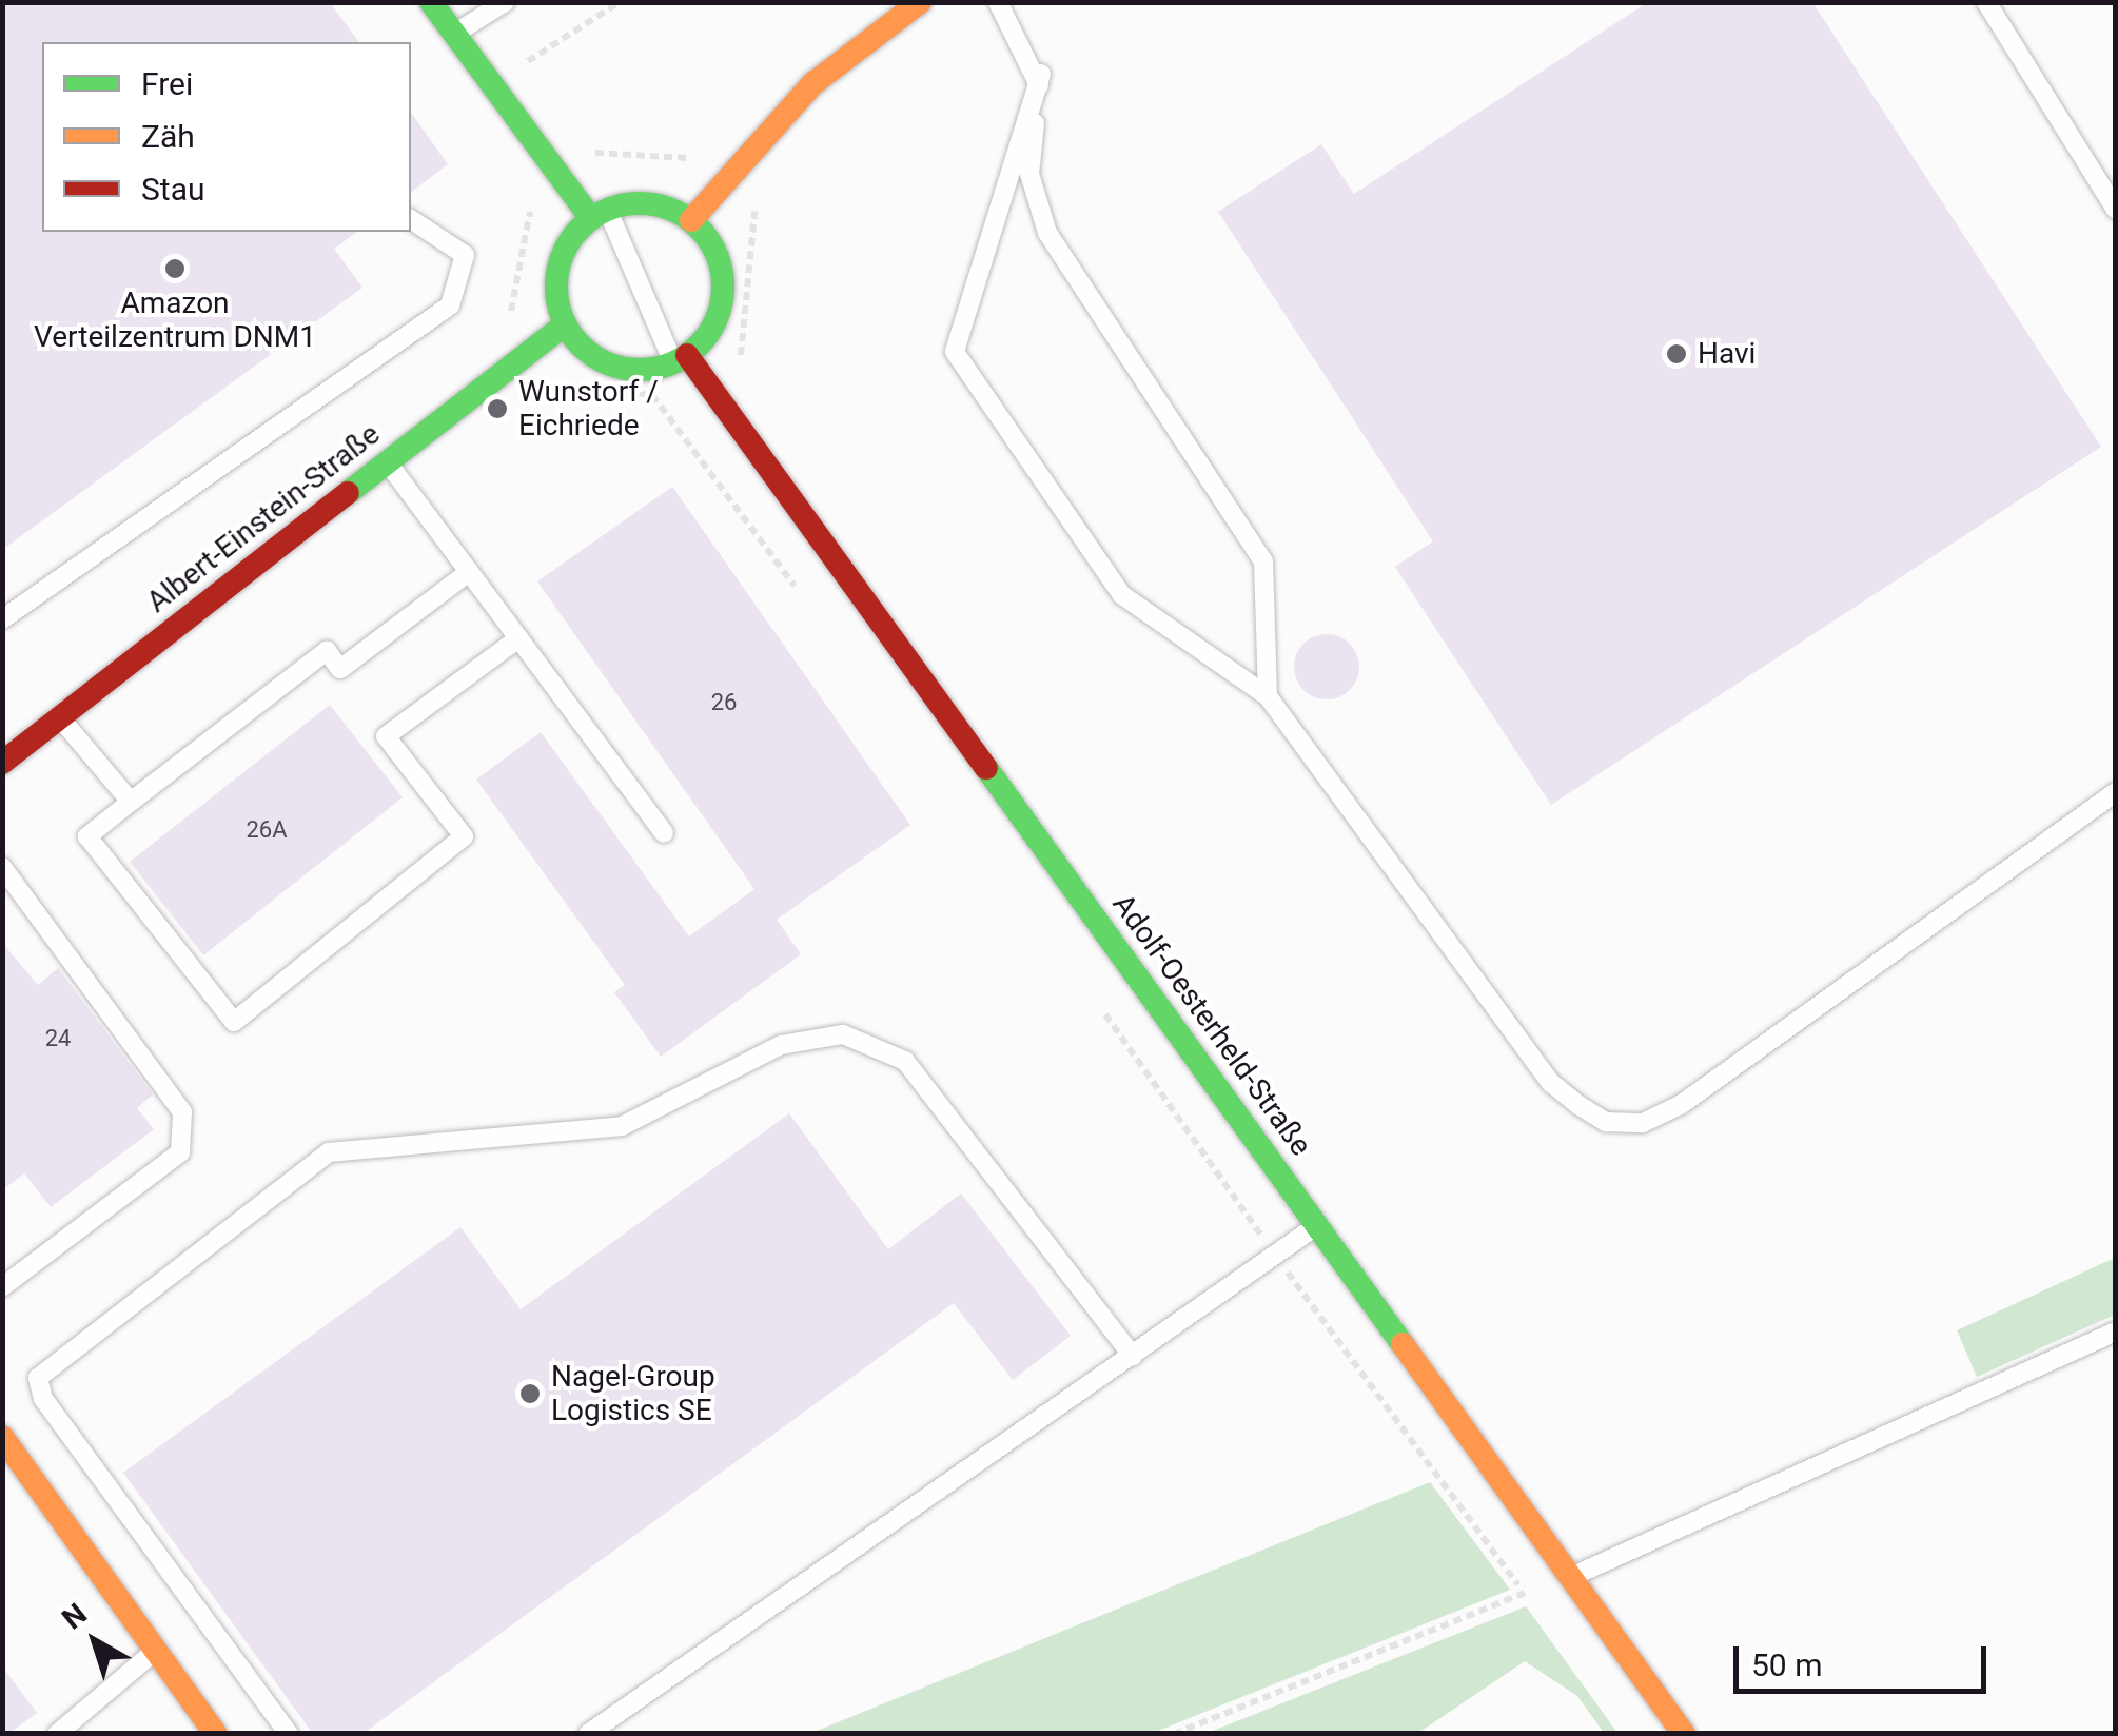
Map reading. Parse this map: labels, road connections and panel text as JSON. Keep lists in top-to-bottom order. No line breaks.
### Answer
{"streets":{"street":["Albert-Einstein-Straße","Adolf-Oesterheld-Straße"]},"places":["Amazon Verteilzentrum DNM1","Havi","Wunstorf / Eichriede","Nagel-Group Logistics SE"],"house_numbers":["26","26A","24"],"legend":["Frei","Zäh","Stau"],"scale_bar":"50 m","north":"top left"}
